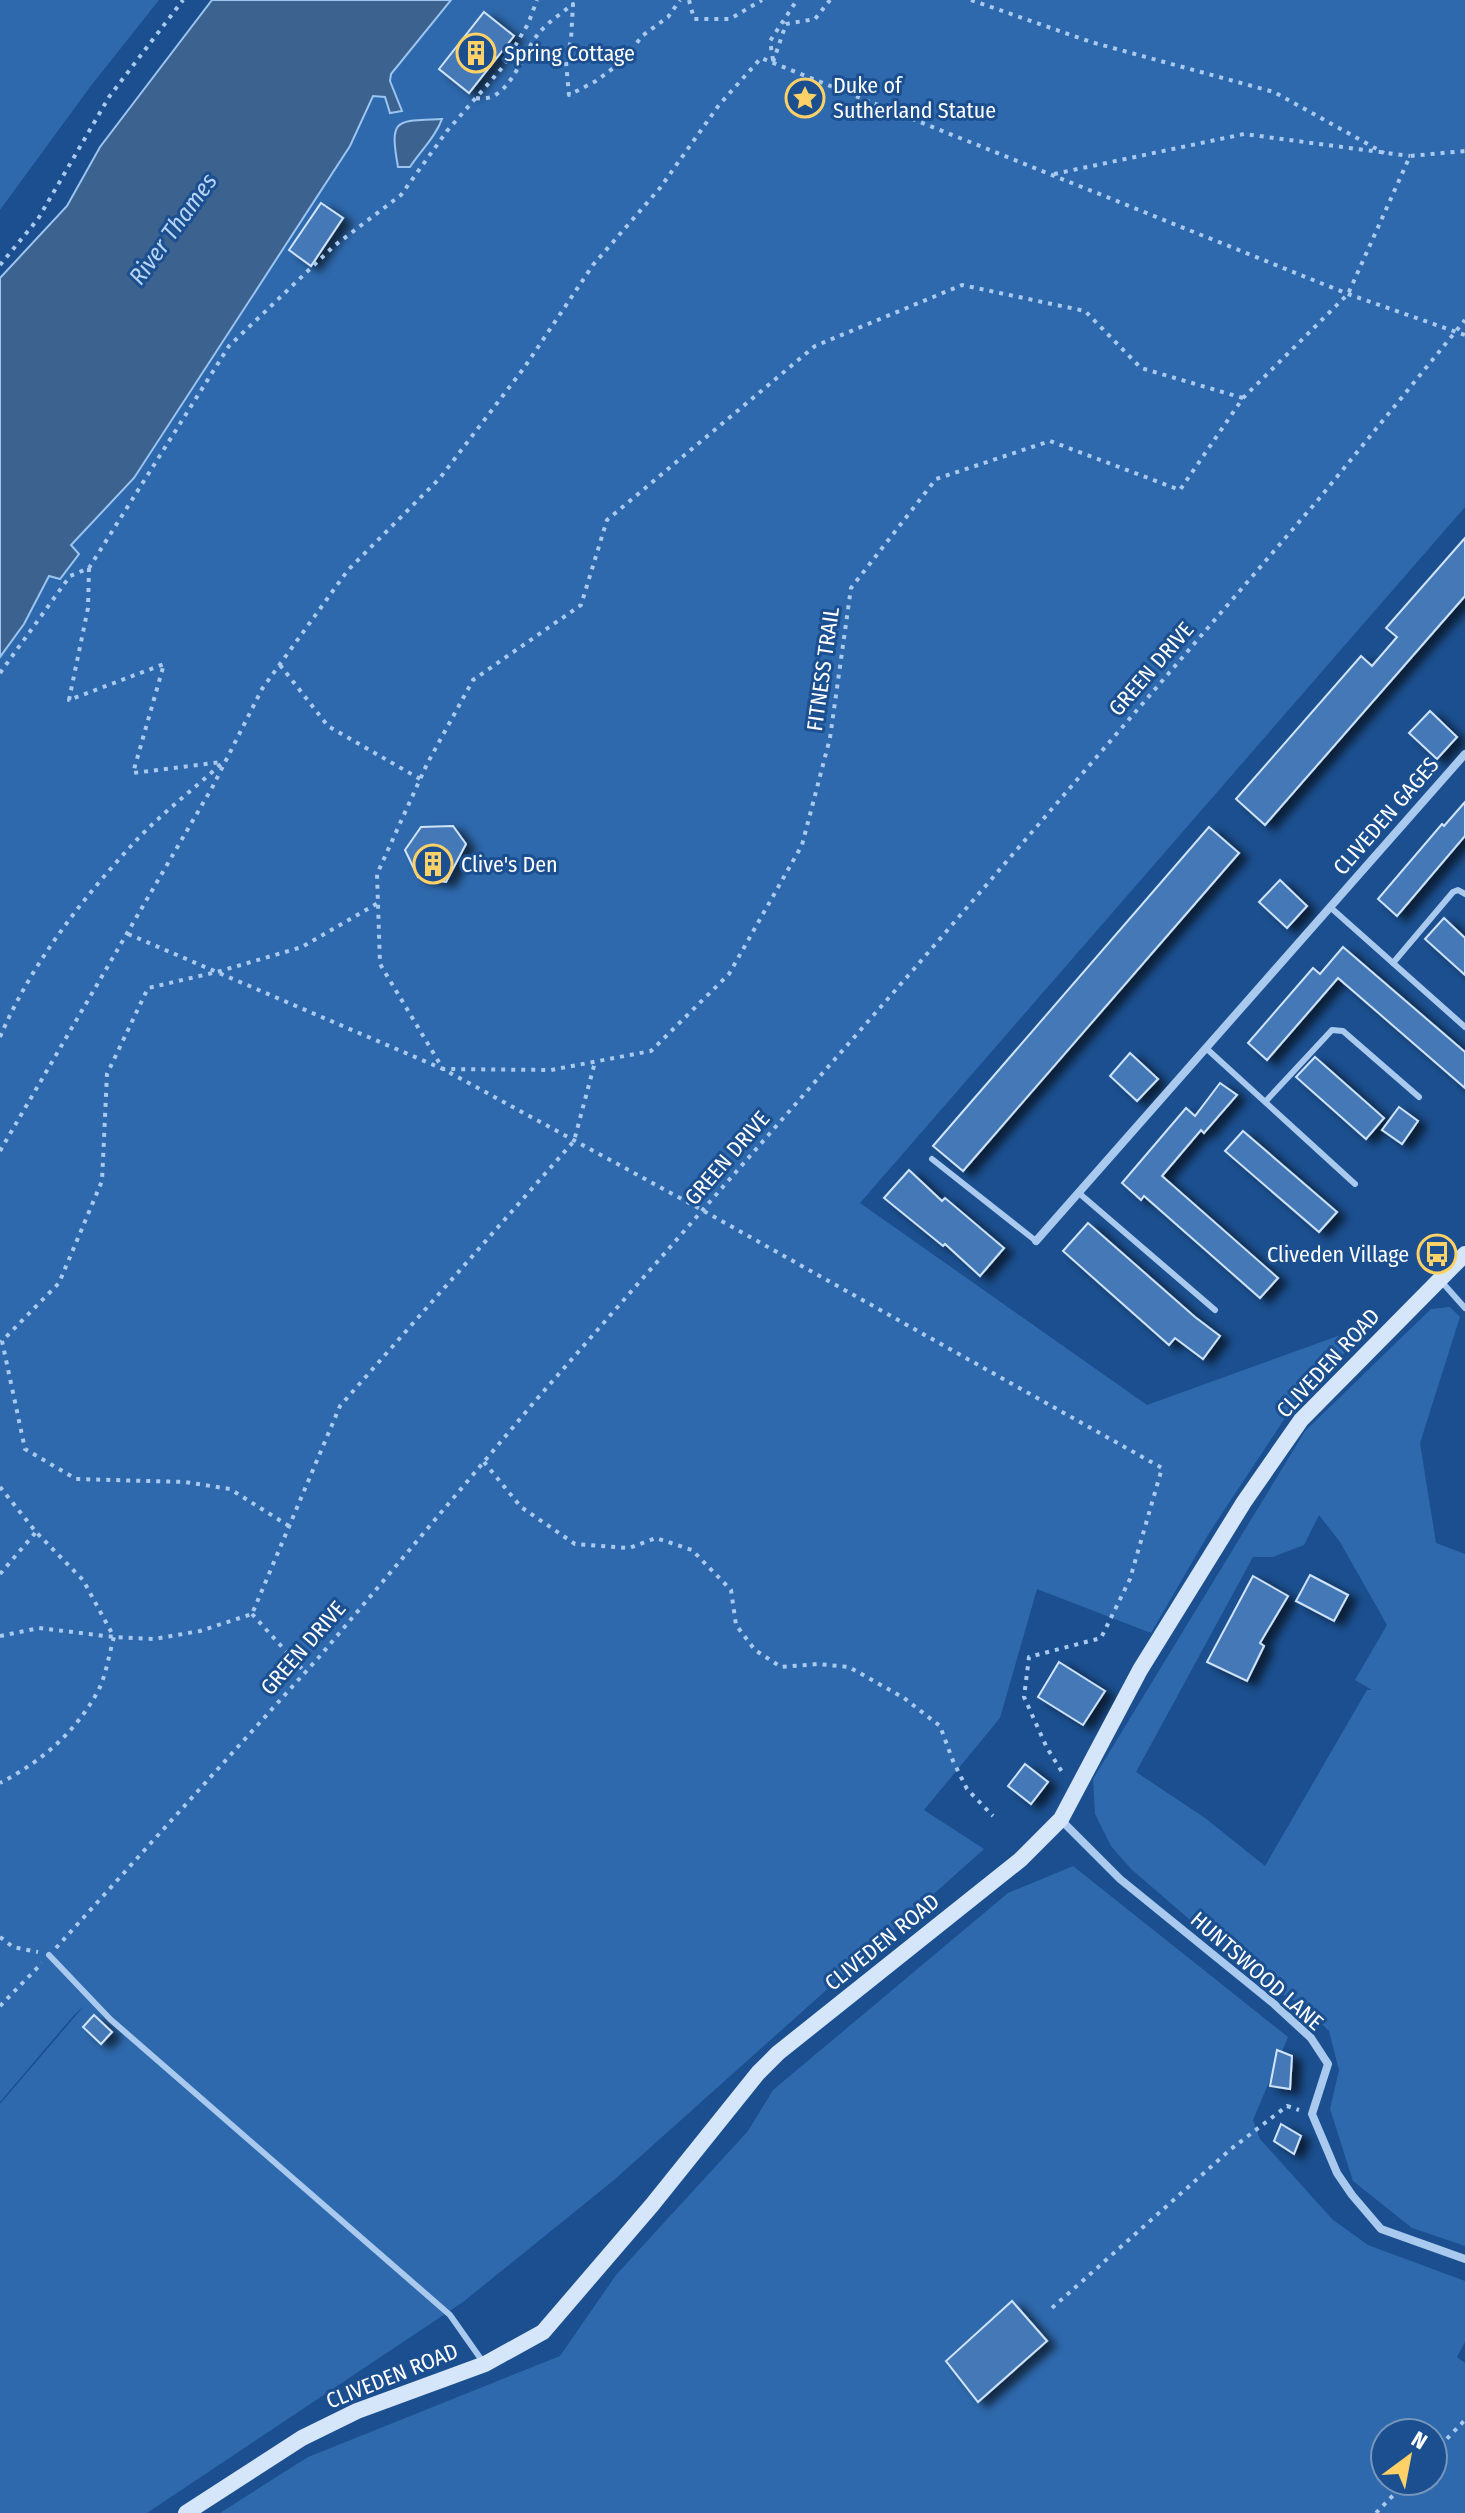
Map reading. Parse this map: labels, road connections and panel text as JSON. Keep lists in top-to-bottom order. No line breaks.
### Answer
{"streets":{"street":["CLIVEDEN GAGES","CLIVEDEN ROAD","HUNTSWOOD LANE"],"path":["FITNESS TRAIL","GREEN DRIVE"]},"crossings":[["CLIVEDEN ROAD","HUNTSWOOD LANE"]],"water":["River Thames"],"places":{"building":["Spring Cottage","Clive's Den"],"place":["Duke of Sutherland Statue"],"bus stop":["Cliveden Village"]},"north":"top right"}
